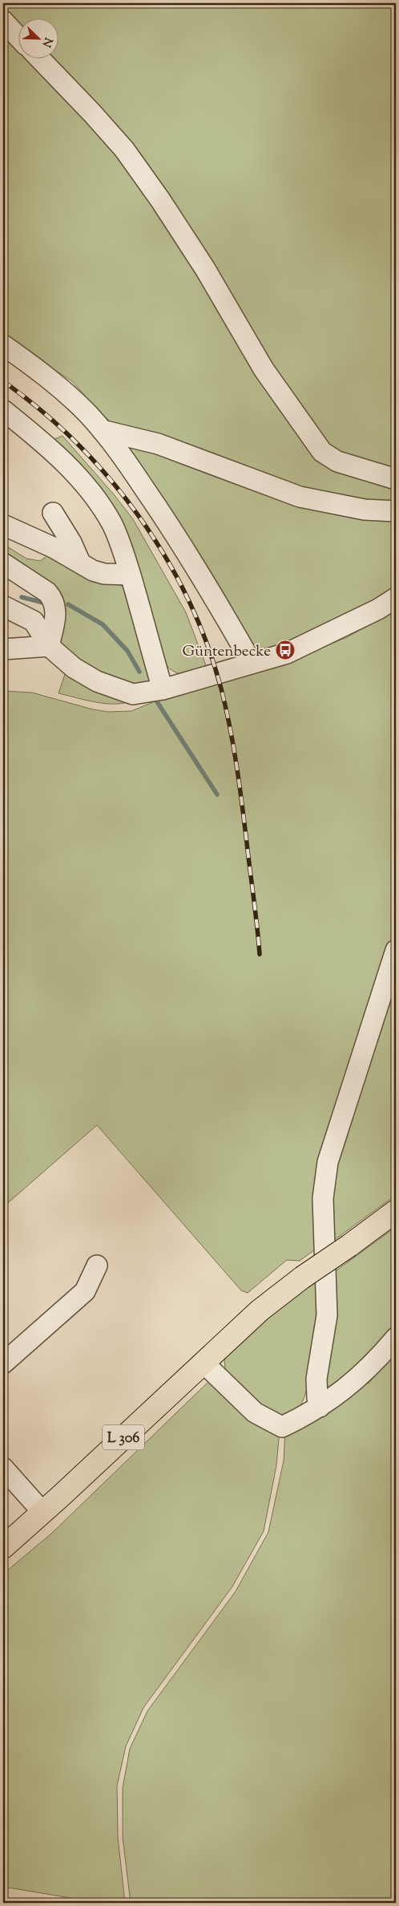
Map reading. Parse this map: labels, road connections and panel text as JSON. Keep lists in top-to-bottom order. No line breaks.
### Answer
{"streets":{"main road":["L 306"]},"places":{"bus stop":["Güntenbecke"]},"north":"bottom right"}
